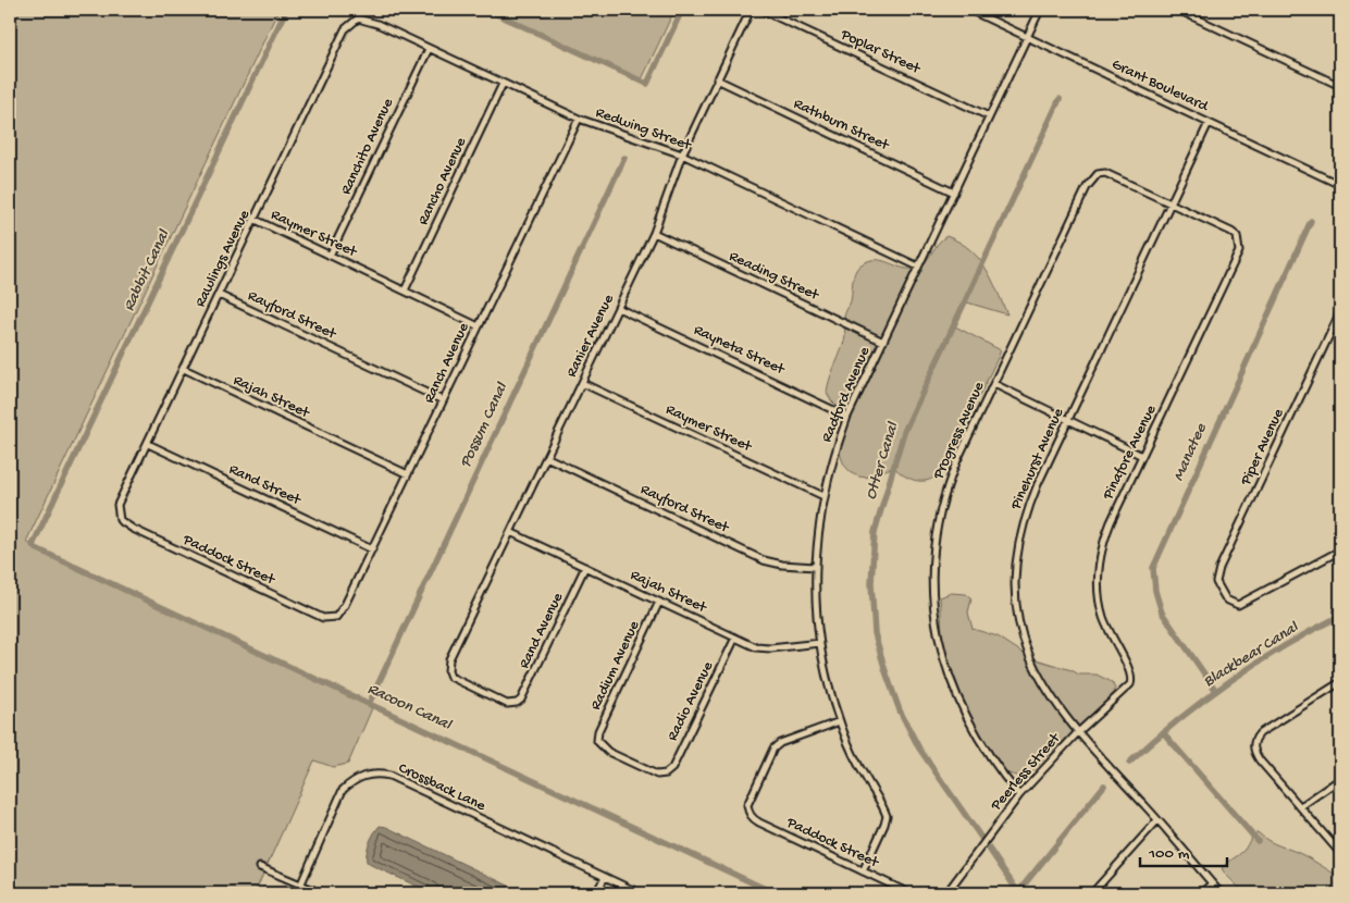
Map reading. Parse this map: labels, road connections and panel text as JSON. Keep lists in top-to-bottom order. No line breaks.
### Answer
{"streets":{"street":["Poplar Street","Grant Boulevard","Rathburn Street","Redwing Street","Ranchito Avenue","Rancho Avenue","Raymer Street","Rawlings Avenue","Reading Street","Rayford Street","Ranier Avenue","Rayneta Street","Ranch Avenue","Radford Avenue","Rajah Street","Progress Avenue","Piper Avenue","Pinafore Avenue","Pinehurst Avenue","Rand Street","Paddock Street","Rand Avenue","Radium Avenue","Radio Avenue","Peerless Street","Crossback Lane"]},"crossings":[["Poplar Street","Radford Avenue"],["Grant Boulevard","Radford Avenue"],["Grant Boulevard","Pinehurst Avenue"],["Rathburn Street","Ranier Avenue"],["Rathburn Street","Radford Avenue"],["Redwing Street","Ranchito Avenue"],["Redwing Street","Rancho Avenue"],["Redwing Street","Rawlings Avenue"],["Redwing Street","Ranier Avenue"],["Redwing Street","Ranch Avenue"],["Redwing Street","Radford Avenue"],["Ranchito Avenue","Raymer Street"],["Rancho Avenue","Raymer Street"],["Raymer Street","Rawlings Avenue"],["Raymer Street","Ranier Avenue"],["Raymer Street","Ranch Avenue"],["Raymer Street","Radford Avenue"],["Rawlings Avenue","Rayford Street"],["Rawlings Avenue","Rajah Street"],["Rawlings Avenue","Rand Street"],["Rawlings Avenue","Paddock Street"],["Reading Street","Ranier Avenue"],["Reading Street","Radford Avenue"],["Rayford Street","Ranier Avenue"],["Rayford Street","Ranch Avenue"],["Rayford Street","Radford Avenue"],["Ranier Avenue","Rayneta Street"],["Ranier Avenue","Rajah Street"],["Ranier Avenue","Rand Avenue"],["Rayneta Street","Radford Avenue"],["Ranch Avenue","Rajah Street"],["Ranch Avenue","Rand Street"],["Ranch Avenue","Paddock Street"],["Radford Avenue","Rajah Street"],["Radford Avenue","Paddock Street"],["Rajah Street","Rand Avenue"],["Rajah Street","Radium Avenue"],["Rajah Street","Radio Avenue"],["Progress Avenue","Pinafore Avenue"],["Progress Avenue","Pinehurst Avenue"],["Progress Avenue","Peerless Street"],["Pinafore Avenue","Pinehurst Avenue"],["Pinafore Avenue","Peerless Street"],["Pinehurst Avenue","Peerless Street"],["Radium Avenue","Radio Avenue"]],"water":["Rabbit Canal","Possum Canal","Manatee","Otter Canal","Blackbear Canal","Racoon Canal"],"scale_bar":"100 m"}
